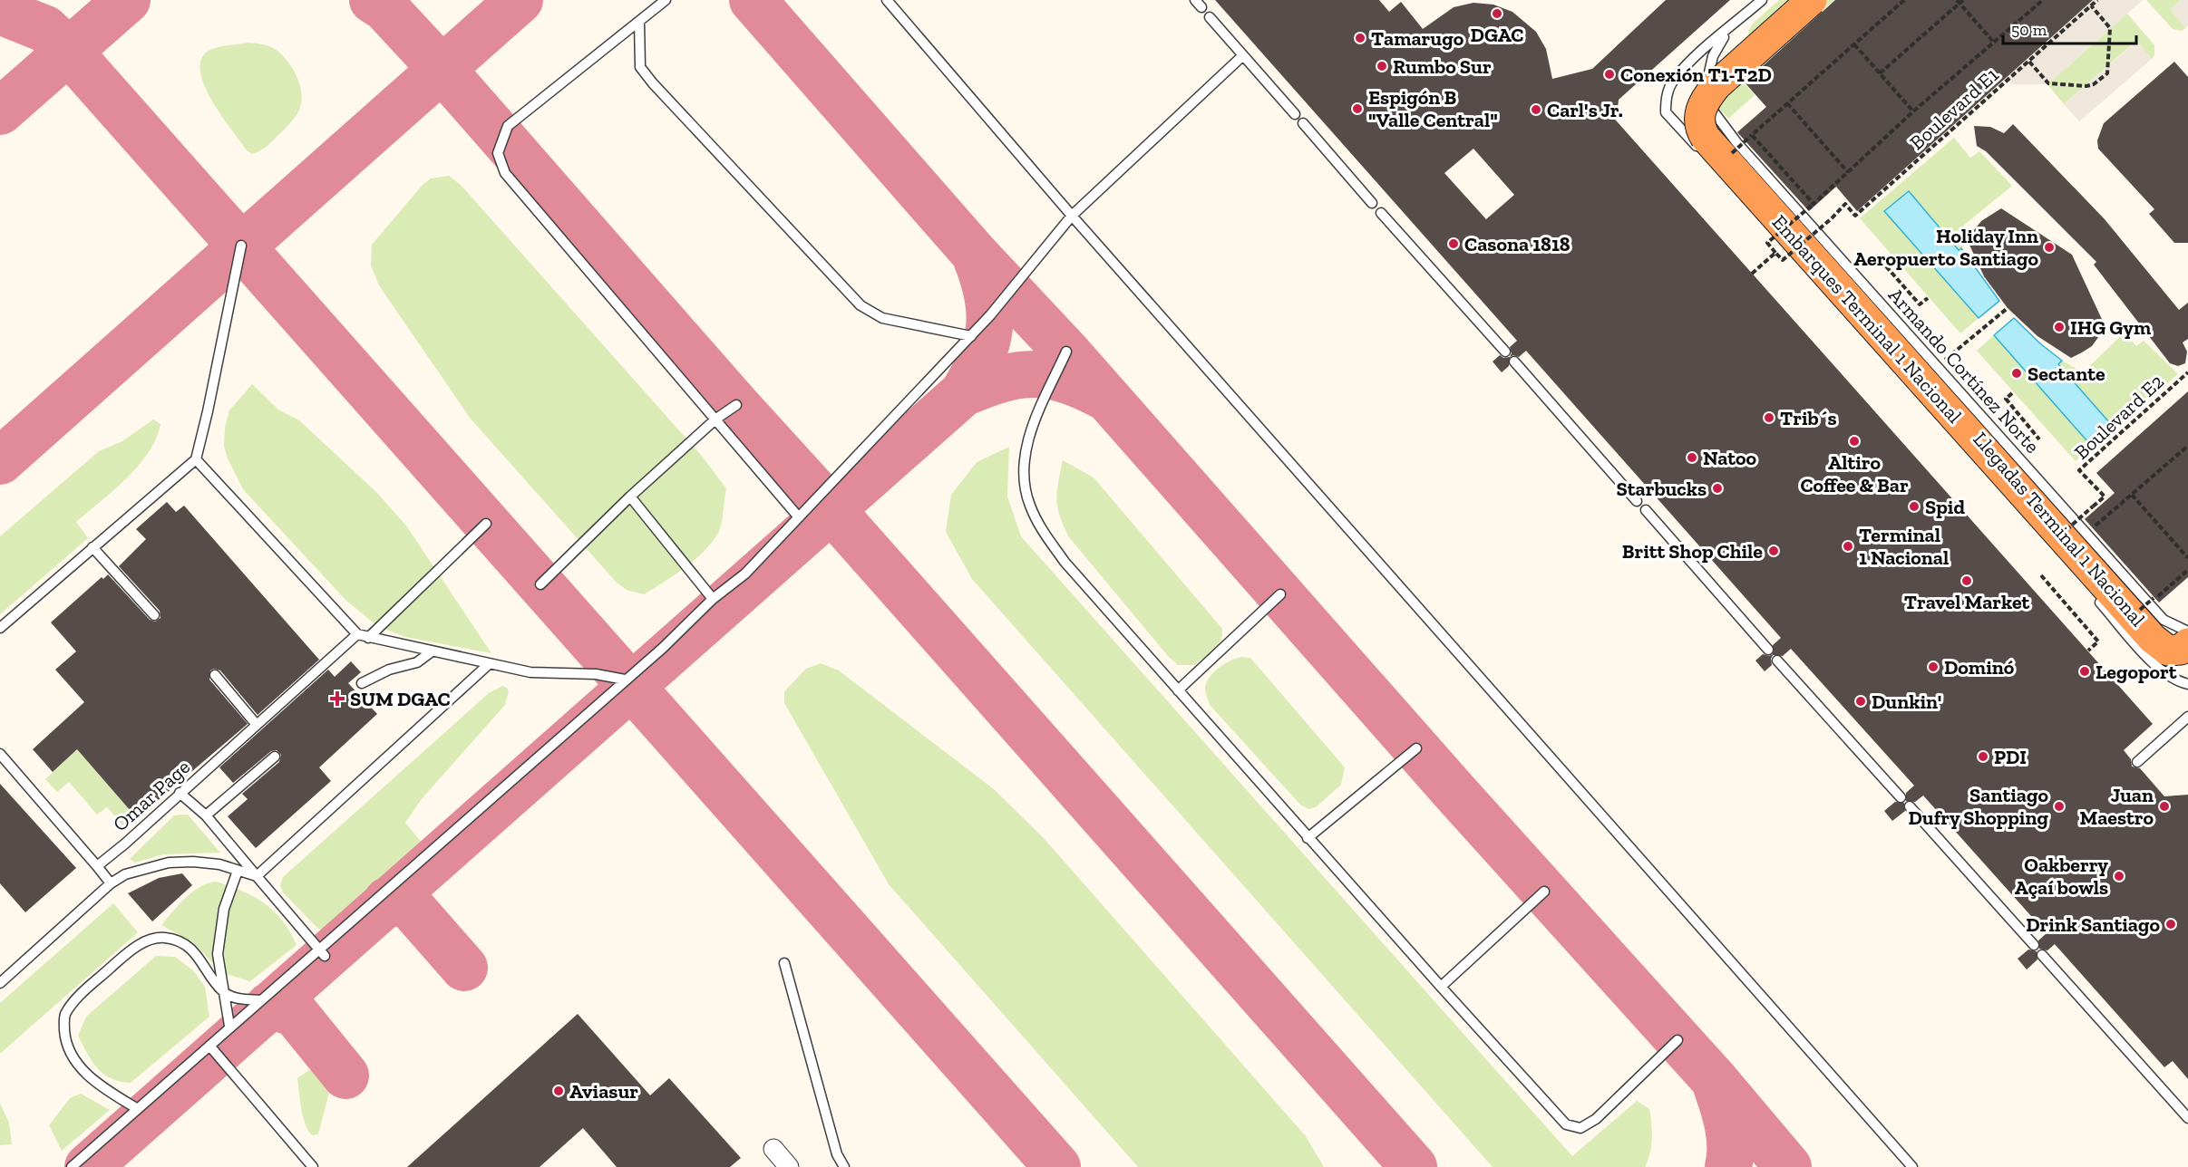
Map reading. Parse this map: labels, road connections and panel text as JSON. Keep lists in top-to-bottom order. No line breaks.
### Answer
{"streets":{"highway":["Embarques Terminal 1 Nacional"],"lane":["Armando Cortínez Norte","Llegadas Terminal 1 Nacional","Omar Page"],"path":["Boulevard E1","Boulevard E2"]},"crossings":[["Boulevard E1","Embarques Terminal 1 Nacional"],["Embarques Terminal 1 Nacional","Armando Cortínez Norte"],["Embarques Terminal 1 Nacional","Boulevard E2"]],"places":{"other":["DGAC","Tamarugo","Rumbo Sur","Conexión T1-T2D","Espigón B \"Valle Central\"","Carl's Jr.","Casona 1818","Holiday Inn Aeropuerto Santiago","IHG Gym","Sectante","Trib´s","Altiro Coffee & Bar","Natoo","Starbucks","Spid","Terminal 1 Nacional","Britt Shop Chile","Travel Market","Dominó","Legoport","Dunkin'","PDI","Santiago Dufry Shopping","Juan Maestro","Oakberry Açaí bowls","Drink Santiago","Aviasur"],"health":["SUM DGAC"]},"scale_bar":"50 m"}
